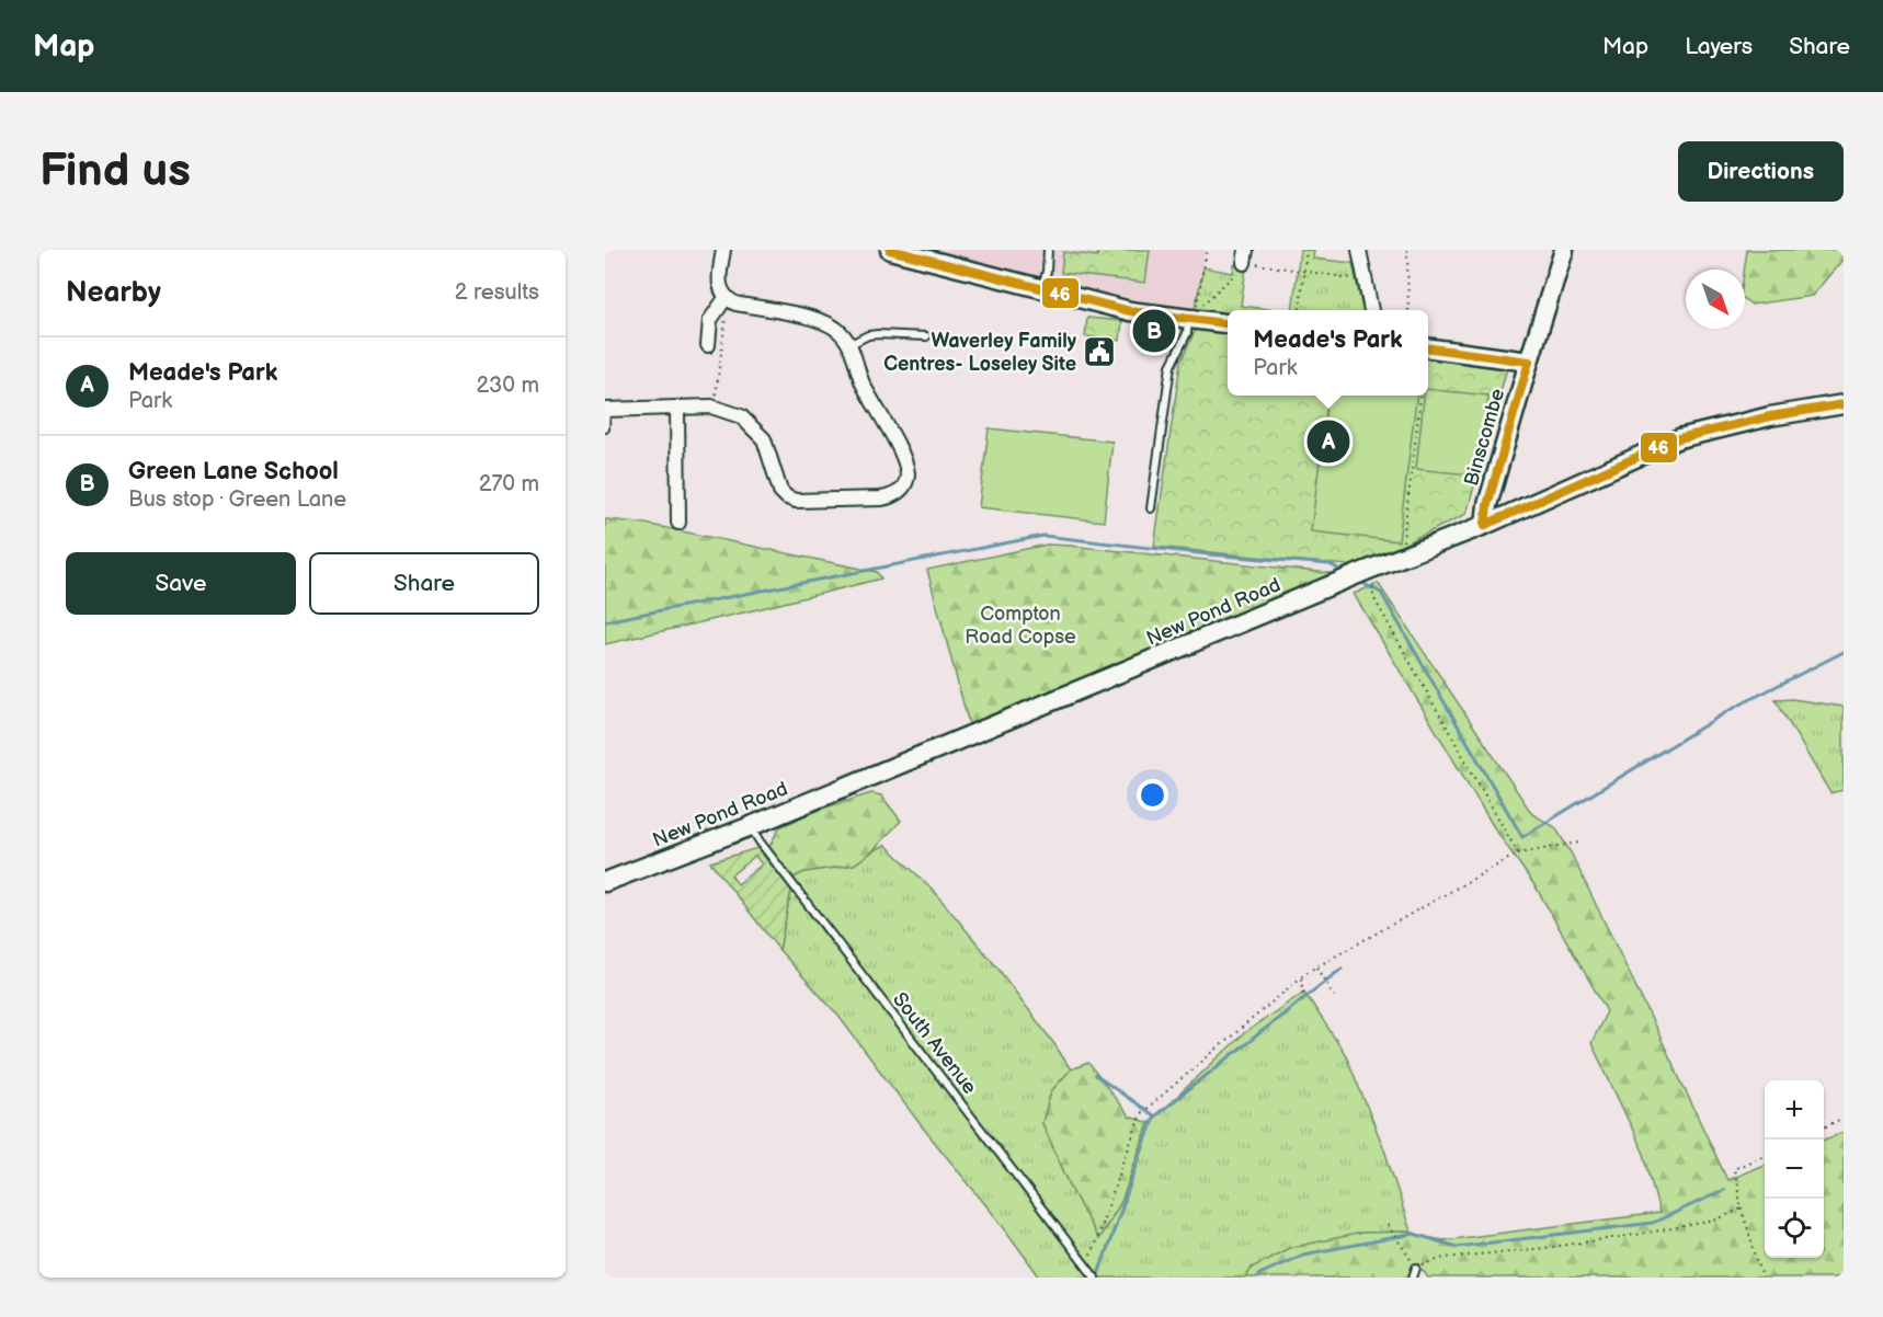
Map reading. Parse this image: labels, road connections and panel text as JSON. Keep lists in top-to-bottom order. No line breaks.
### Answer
{"streets":{"main road":["Binscombe","New Pond Road"],"lane":["South Avenue"]},"crossings":[["Binscombe","New Pond Road"],["New Pond Road","South Avenue"]],"parks":["Compton Road Copse"],"places":{"public building":["Waverley Family Centres- Loseley Site"]},"lines":["transit line 46"],"north":"bottom right","page":{"header":"Map","nav":["Map","Layers","Share"],"buttons":["Directions",["Save","Share"]],"title":"Find us","heading":["Nearby","2 results"],"pins":["B","A"],"popup":["Meade's Park","Park"],"list":[{"mark":"A","name":"Meade's Park","note":"Park","value":"230 m"},{"mark":"B","name":"Green Lane School","note":"Bus stop · Green Lane","value":"270 m"}],"map_buttons":["+","−"]}}
